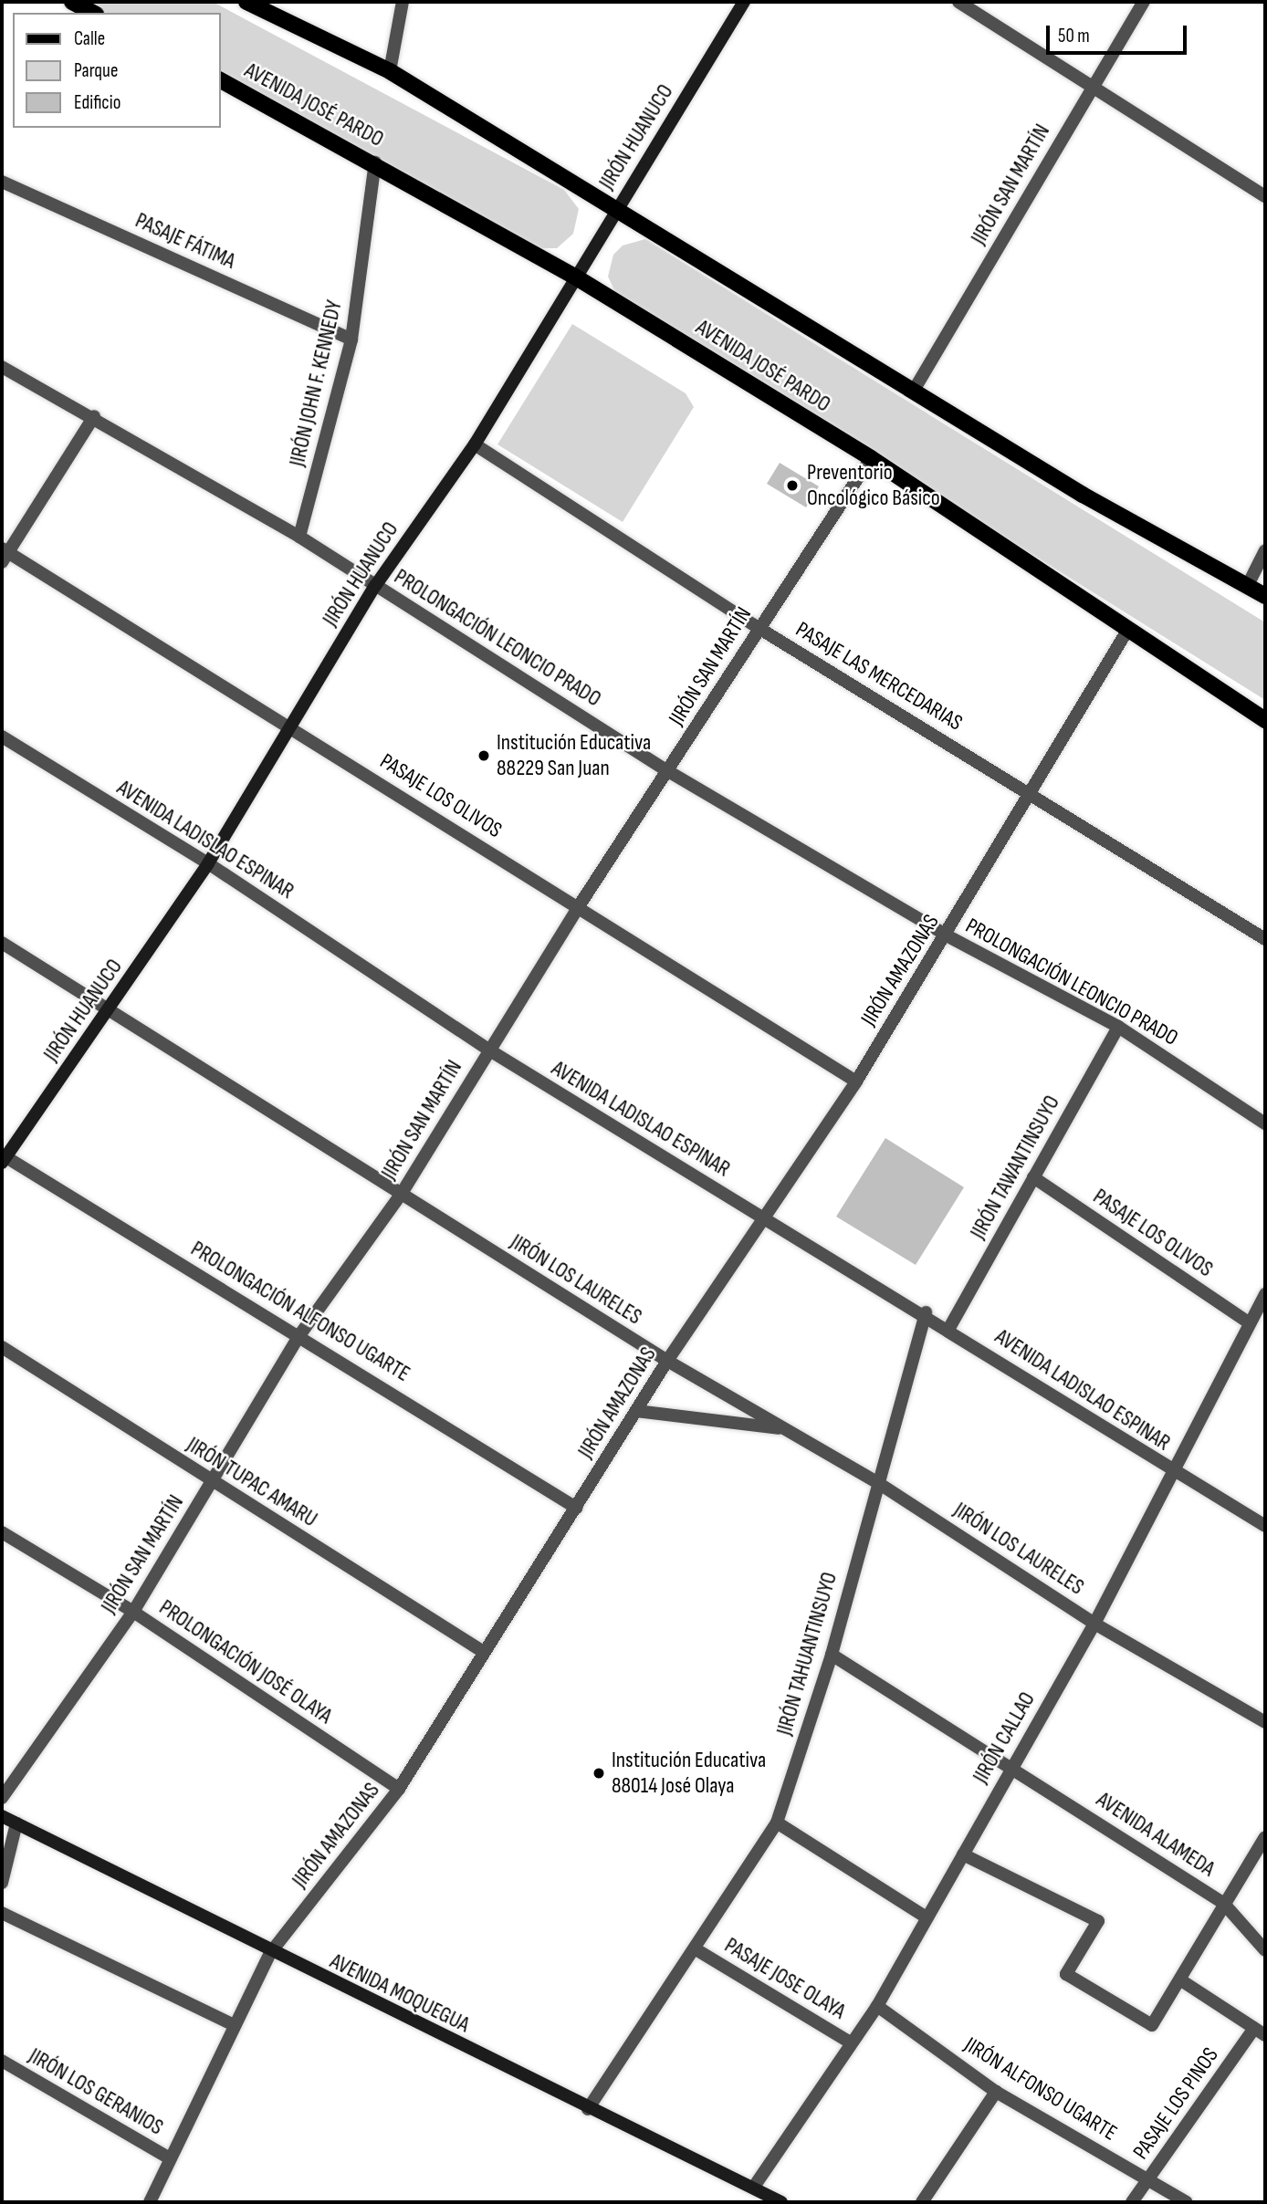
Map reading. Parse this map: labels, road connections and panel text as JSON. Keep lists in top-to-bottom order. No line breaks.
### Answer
{"streets":{"main road":["AVENIDA JOSÉ PARDO","JIRÓN HUANUCO","AVENIDA MOQUEGUA"],"street":["JIRÓN SAN MARTÍN","PASAJE FÁTIMA","JIRÓN JOHN F. KENNEDY","PROLONGACIÓN LEONCIO PRADO","PASAJE LAS MERCEDARIAS","PASAJE LOS OLIVOS","AVENIDA LADISLAO ESPINAR","JIRÓN AMAZONAS","JIRÓN TAWANTINSUYO","JIRÓN LOS LAURELES","PROLONGACIÓN ALFONSO UGARTE","JIRÓN TUPAC AMARU","JIRÓN TAHUANTINSUYO","PROLONGACIÓN JOSÉ OLAYA","JIRÓN CALLAO","AVENIDA ALAMEDA","PASAJE JOSE OLAYA","JIRÓN ALFONSO UGARTE","JIRÓN LOS GERANIOS","PASAJE LOS PINOS"]},"crossings":[["AVENIDA JOSÉ PARDO","JIRÓN HUANUCO"],["AVENIDA JOSÉ PARDO","JIRÓN SAN MARTÍN"],["AVENIDA JOSÉ PARDO","JIRÓN JOHN F. KENNEDY"],["AVENIDA JOSÉ PARDO","JIRÓN AMAZONAS"],["JIRÓN HUANUCO","PROLONGACIÓN LEONCIO PRADO"],["JIRÓN HUANUCO","PASAJE LAS MERCEDARIAS"],["JIRÓN HUANUCO","PASAJE LOS OLIVOS"],["JIRÓN HUANUCO","AVENIDA LADISLAO ESPINAR"],["JIRÓN HUANUCO","JIRÓN LOS LAURELES"],["JIRÓN HUANUCO","PROLONGACIÓN ALFONSO UGARTE"],["JIRÓN SAN MARTÍN","PROLONGACIÓN LEONCIO PRADO"],["JIRÓN SAN MARTÍN","PASAJE LAS MERCEDARIAS"],["JIRÓN SAN MARTÍN","PASAJE LOS OLIVOS"],["JIRÓN SAN MARTÍN","AVENIDA LADISLAO ESPINAR"],["JIRÓN SAN MARTÍN","JIRÓN LOS LAURELES"],["JIRÓN SAN MARTÍN","PROLONGACIÓN ALFONSO UGARTE"],["JIRÓN SAN MARTÍN","JIRÓN TUPAC AMARU"],["JIRÓN SAN MARTÍN","PROLONGACIÓN JOSÉ OLAYA"],["PASAJE FÁTIMA","JIRÓN JOHN F. KENNEDY"],["JIRÓN JOHN F. KENNEDY","PROLONGACIÓN LEONCIO PRADO"],["PROLONGACIÓN LEONCIO PRADO","JIRÓN AMAZONAS"],["PROLONGACIÓN LEONCIO PRADO","JIRÓN TAWANTINSUYO"],["PASAJE LAS MERCEDARIAS","JIRÓN AMAZONAS"],["PASAJE LOS OLIVOS","JIRÓN AMAZONAS"],["PASAJE LOS OLIVOS","JIRÓN TAWANTINSUYO"],["PASAJE LOS OLIVOS","JIRÓN CALLAO"],["AVENIDA LADISLAO ESPINAR","JIRÓN AMAZONAS"],["AVENIDA LADISLAO ESPINAR","JIRÓN TAWANTINSUYO"],["AVENIDA LADISLAO ESPINAR","JIRÓN TAHUANTINSUYO"],["AVENIDA LADISLAO ESPINAR","JIRÓN CALLAO"],["JIRÓN AMAZONAS","JIRÓN LOS LAURELES"],["JIRÓN AMAZONAS","PROLONGACIÓN ALFONSO UGARTE"],["JIRÓN AMAZONAS","JIRÓN TUPAC AMARU"],["JIRÓN AMAZONAS","PROLONGACIÓN JOSÉ OLAYA"],["JIRÓN AMAZONAS","AVENIDA MOQUEGUA"],["JIRÓN AMAZONAS","JIRÓN LOS GERANIOS"],["JIRÓN LOS LAURELES","JIRÓN TAHUANTINSUYO"],["JIRÓN LOS LAURELES","JIRÓN CALLAO"],["JIRÓN TAHUANTINSUYO","AVENIDA ALAMEDA"],["JIRÓN TAHUANTINSUYO","PASAJE JOSE OLAYA"],["JIRÓN TAHUANTINSUYO","AVENIDA MOQUEGUA"],["JIRÓN CALLAO","AVENIDA ALAMEDA"],["JIRÓN CALLAO","PASAJE JOSE OLAYA"],["JIRÓN CALLAO","AVENIDA MOQUEGUA"],["JIRÓN CALLAO","JIRÓN ALFONSO UGARTE"],["JIRÓN ALFONSO UGARTE","PASAJE LOS PINOS"]],"places":["Preventorio Oncológico Básico","Institución Educativa 88229 San Juan","Institución Educativa 88014 José Olaya"],"legend":["Calle","Parque","Edificio"],"scale_bar":"50 m"}
